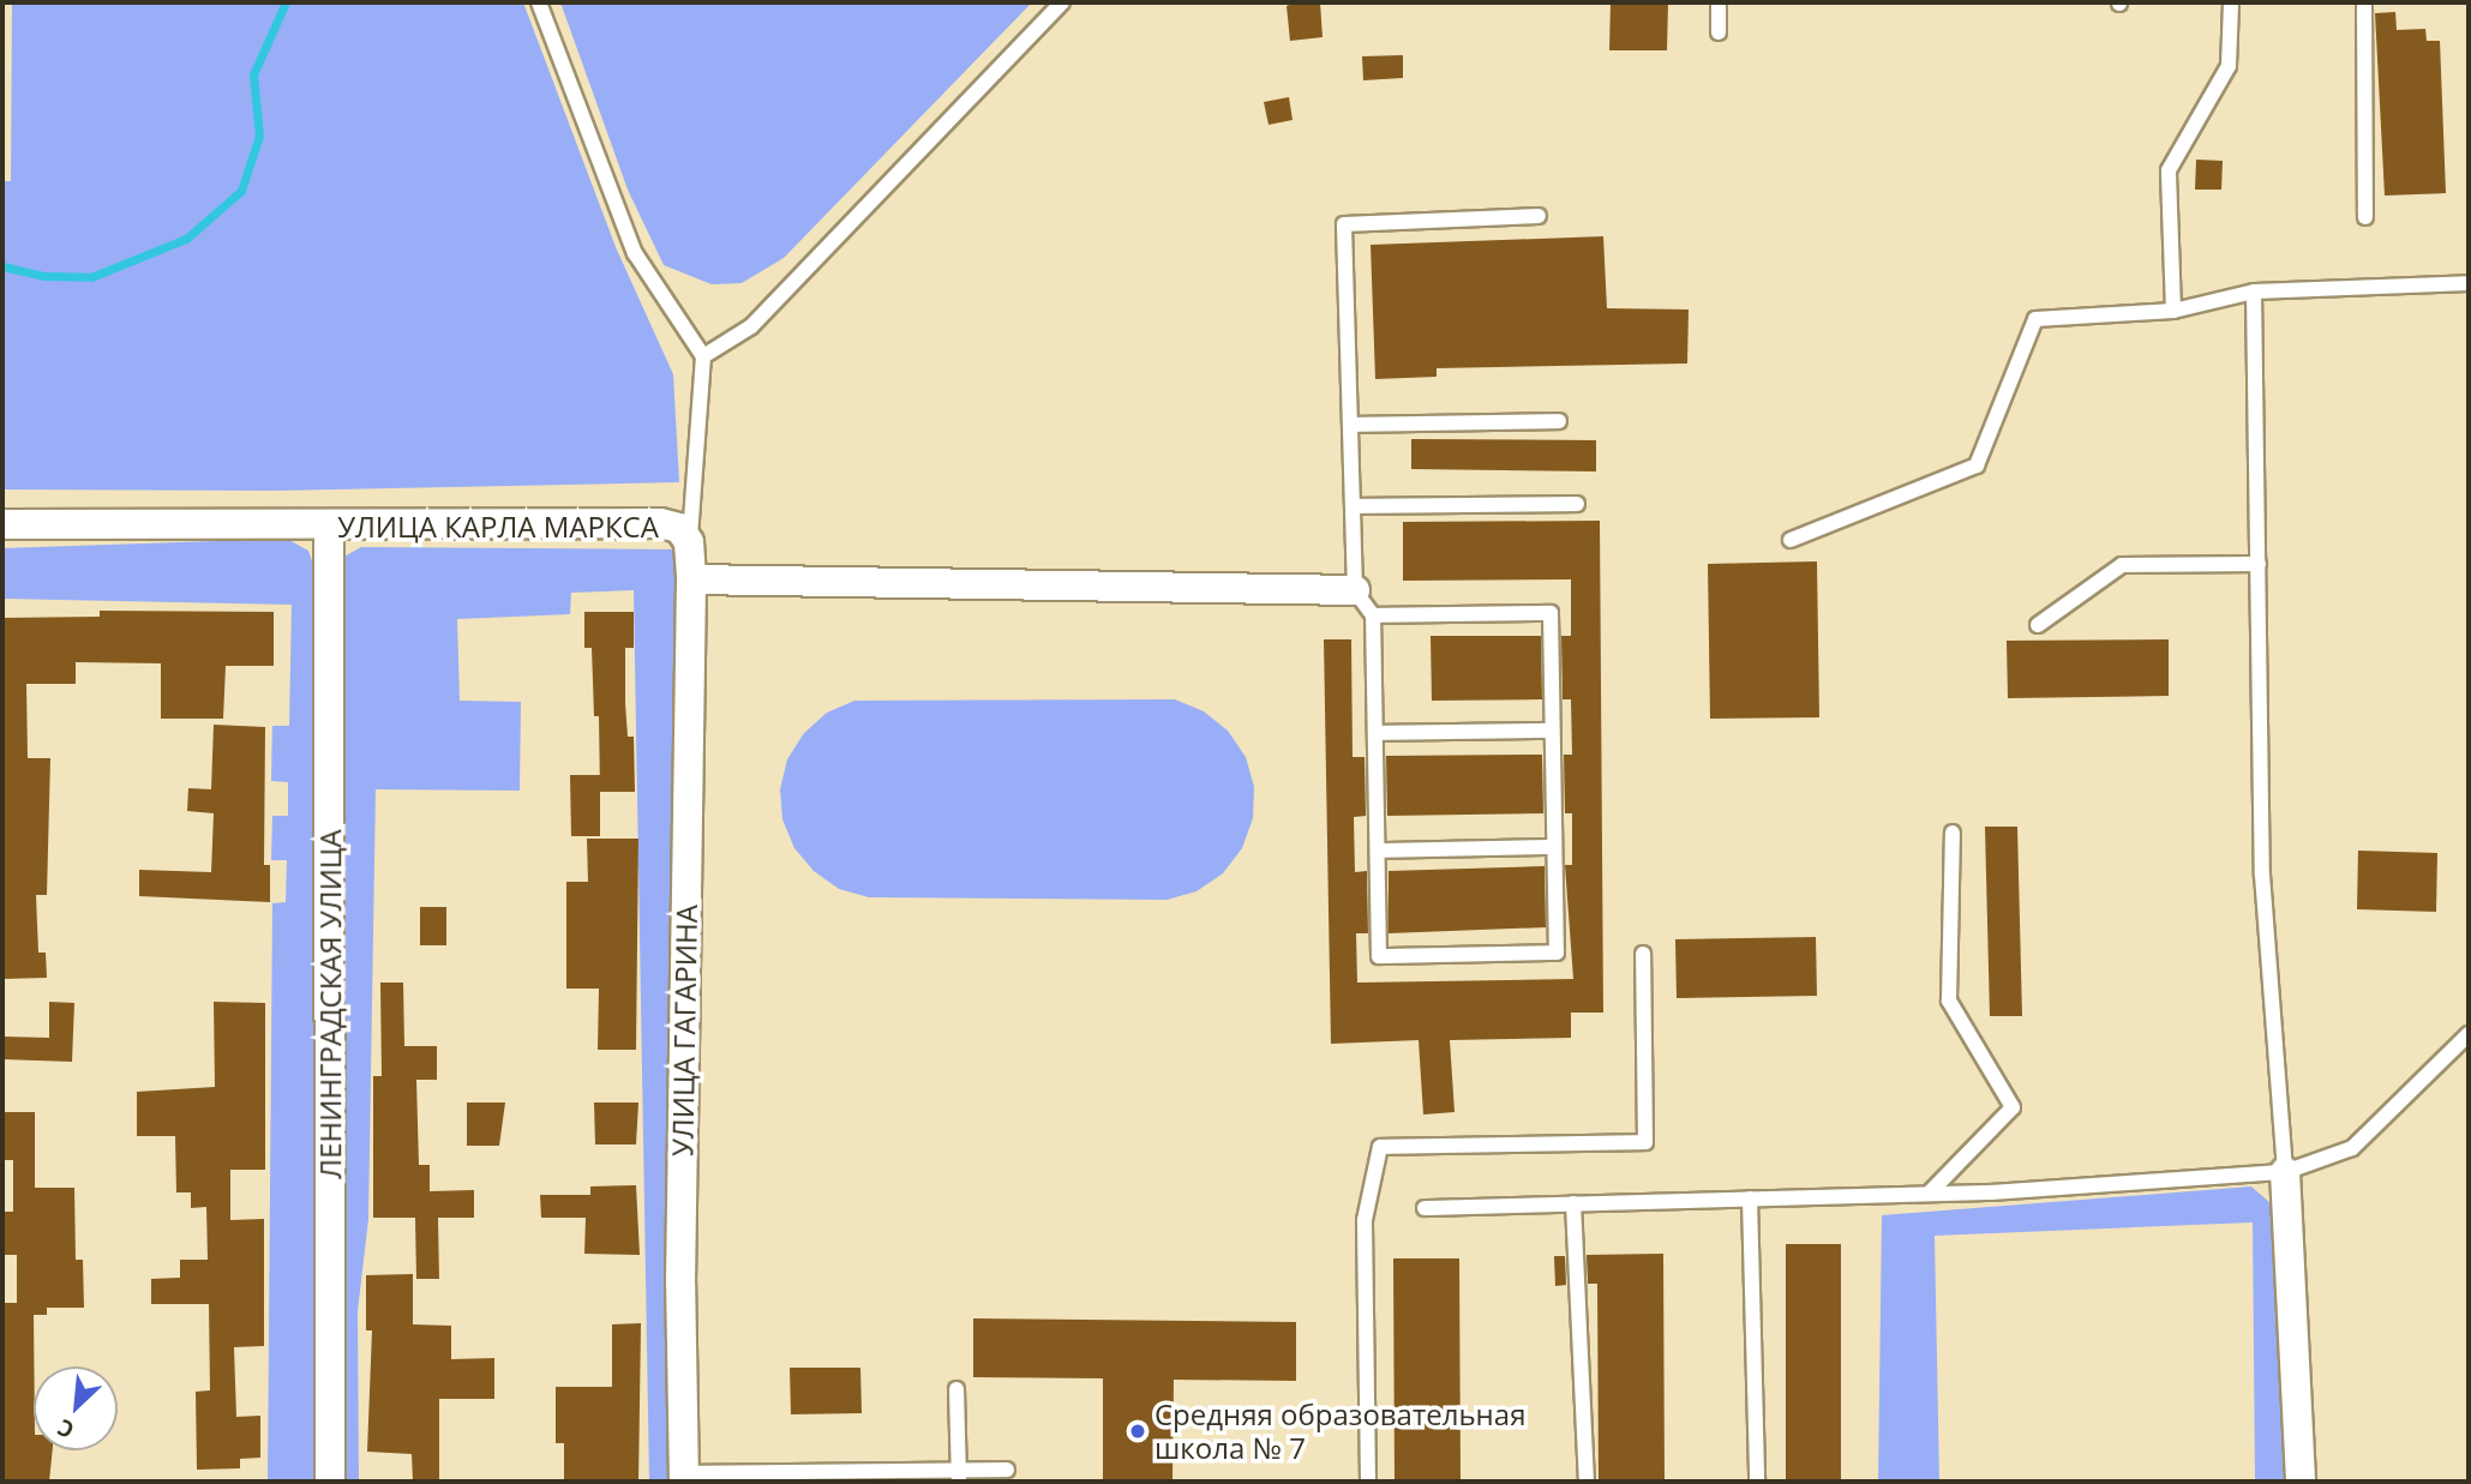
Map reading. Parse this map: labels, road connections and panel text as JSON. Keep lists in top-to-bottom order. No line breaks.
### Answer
{"streets":{"street":["УЛИЦА КАРЛА МАРКСА","ЛЕНИНГРАДСКАЯ УЛИЦА","УЛИЦА ГАГАРИНА"]},"crossings":[["УЛИЦА КАРЛА МАРКСА","ЛЕНИНГРАДСКАЯ УЛИЦА"],["УЛИЦА КАРЛА МАРКСА","УЛИЦА ГАГАРИНА"]],"places":["Средняя образовательная школа № 7"],"north":"bottom left"}
